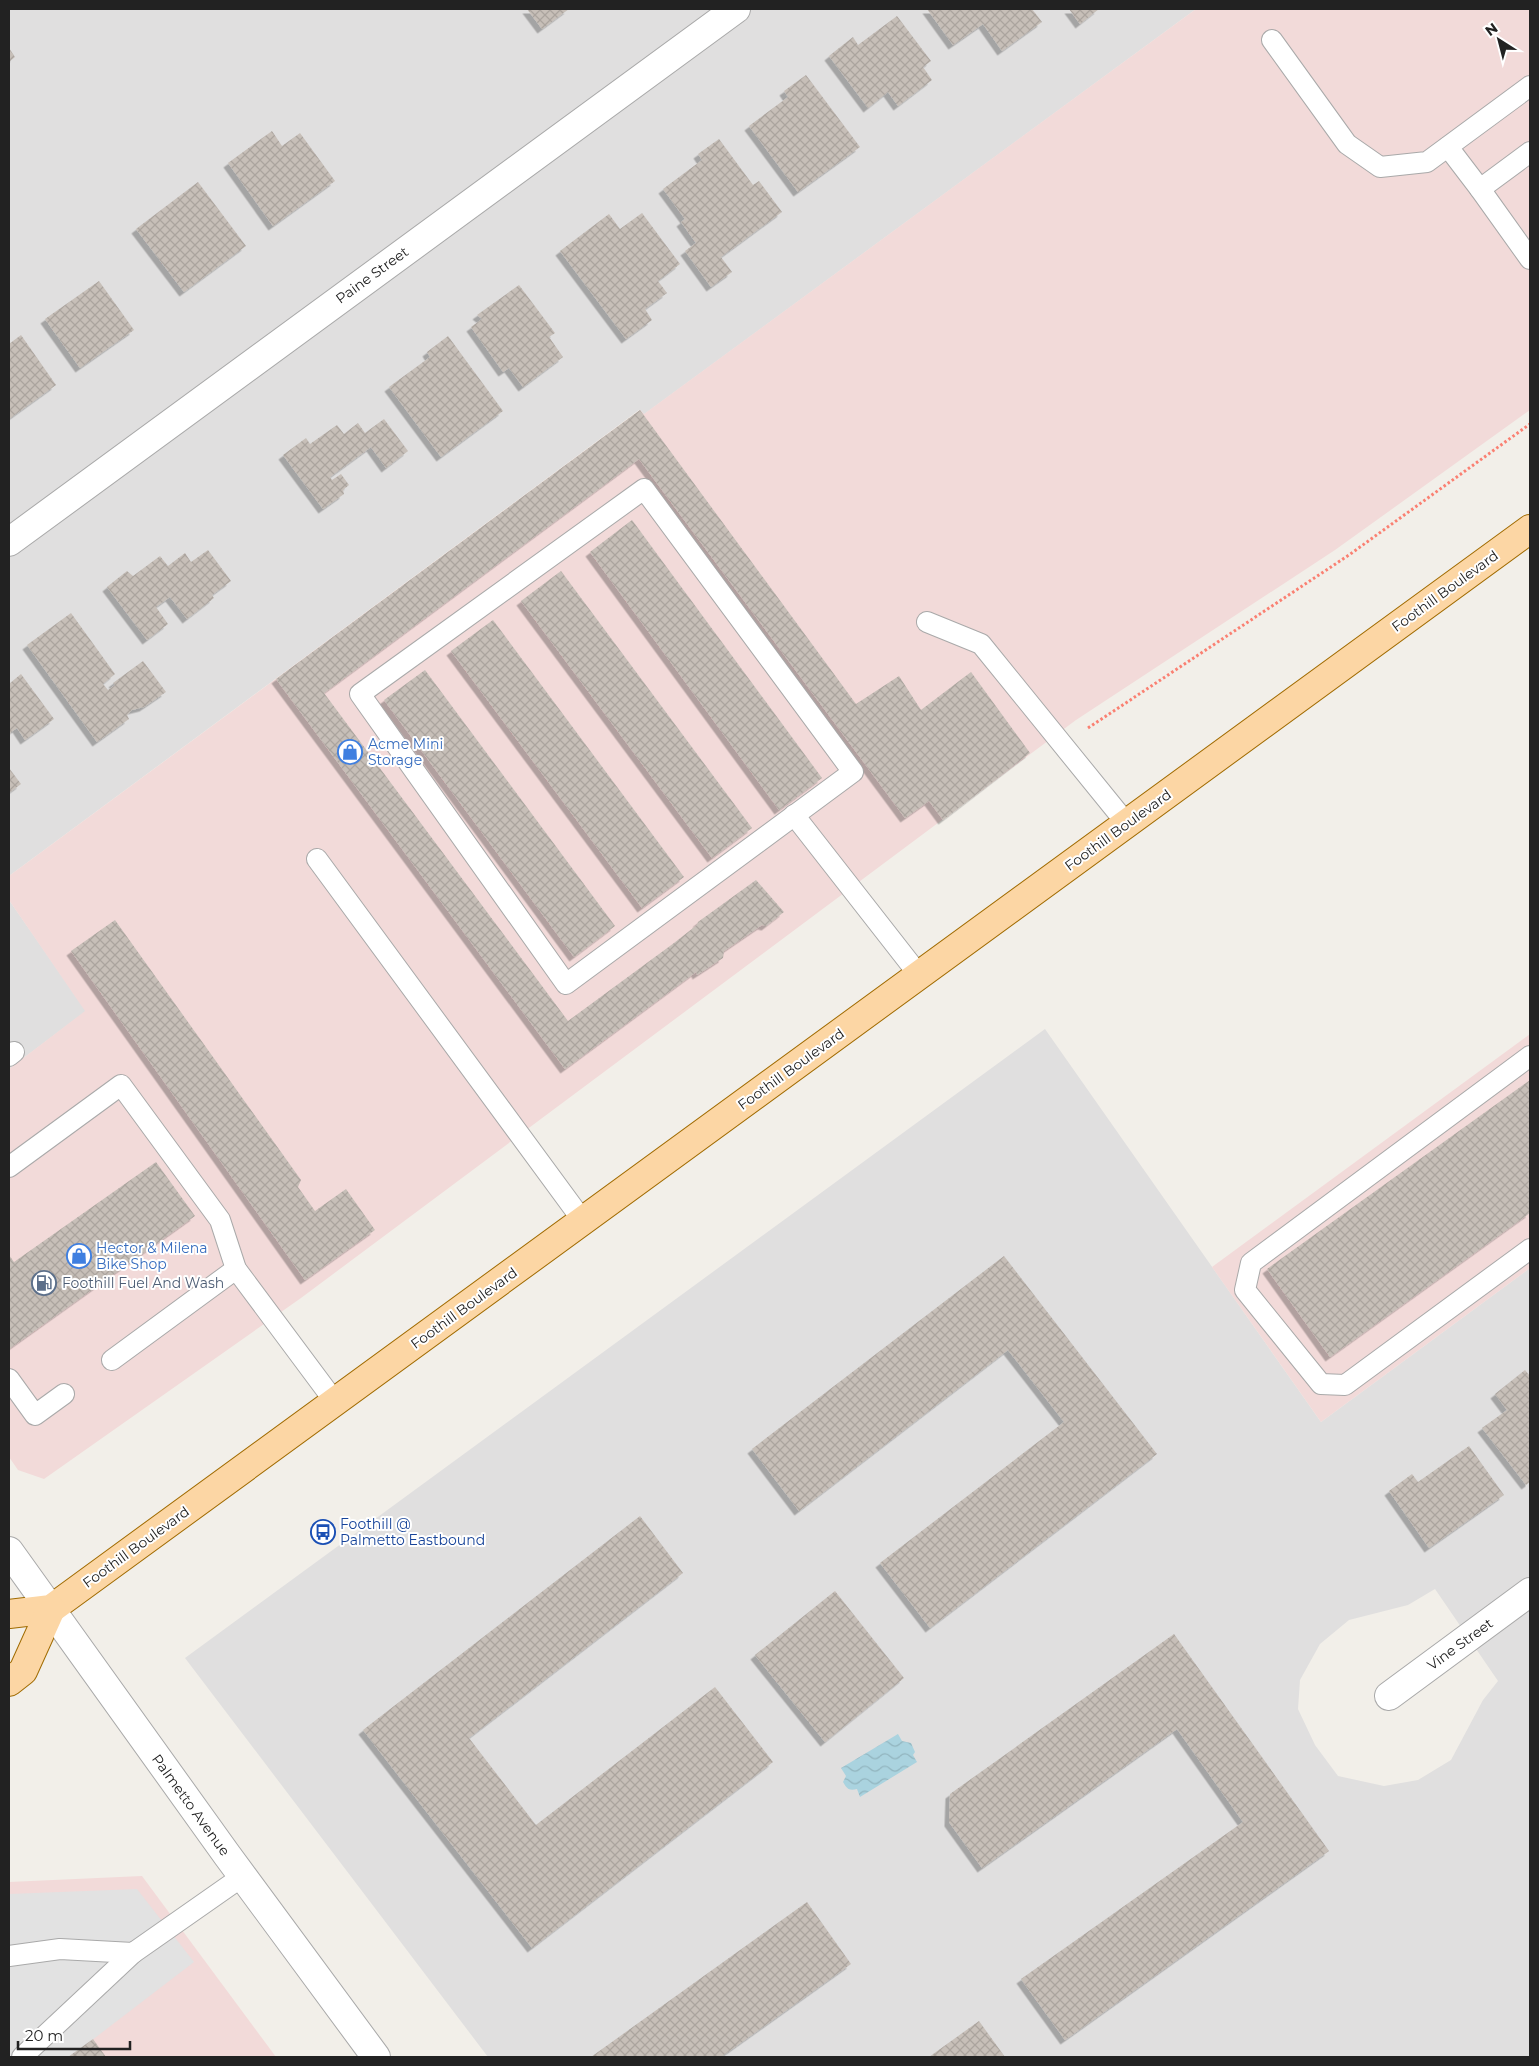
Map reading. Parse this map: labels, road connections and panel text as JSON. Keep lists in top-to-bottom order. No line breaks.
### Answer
{"streets":{"main road":["Foothill Boulevard"],"street":["Paine Street","Vine Street","Palmetto Avenue"]},"crossings":[["Foothill Boulevard","Palmetto Avenue"]],"places":{"shop":["Acme Mini Storage","Hector & Milena Bike Shop"],"fuel station":["Foothill Fuel And Wash"],"bus stop":["Foothill @ Palmetto Eastbound"]},"scale_bar":"20 m","north":"top left"}
